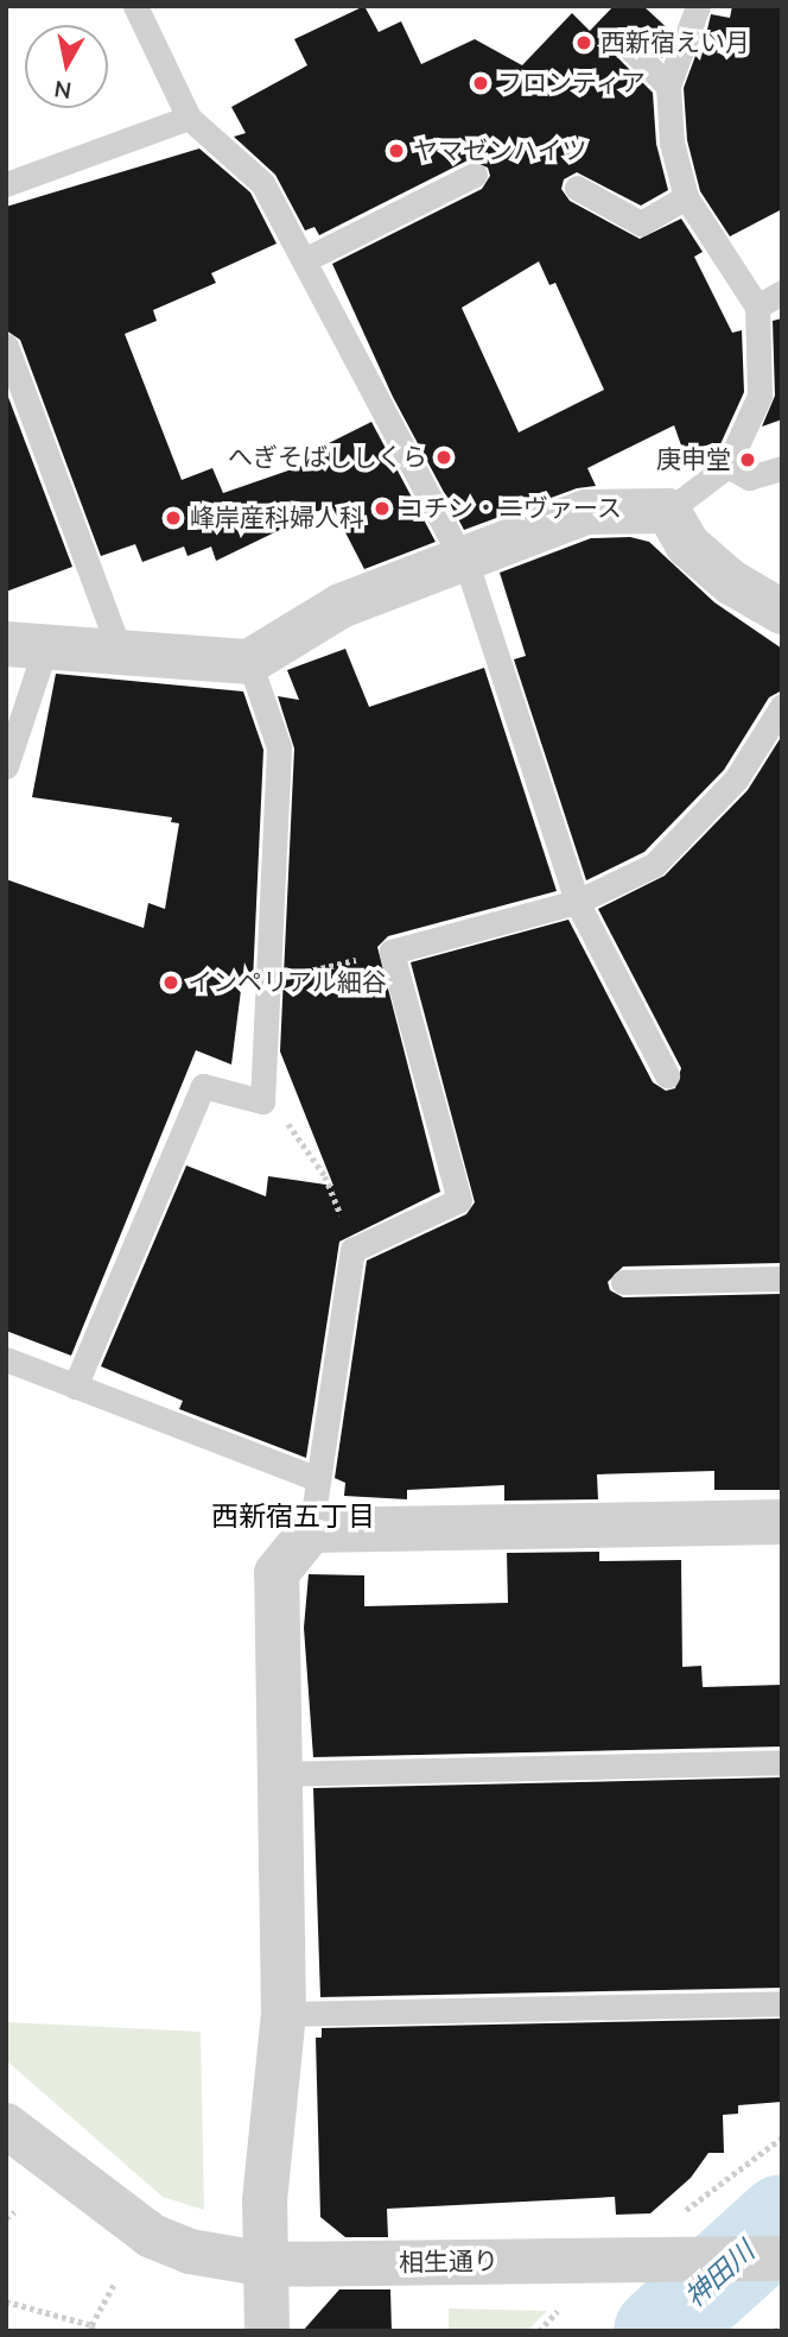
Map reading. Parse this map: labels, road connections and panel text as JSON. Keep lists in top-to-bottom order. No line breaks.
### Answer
{"streets":{"street":["相生通り"]},"districts":["西新宿五丁目"],"water":["神田川"],"places":["西新宿えい月","フロンティア","ヤマゼンハイツ","へぎそばししくら","庚申堂","コチン・ニヴァース","峰岸産科婦人科","インペリアル細谷"],"north":"bottom"}
